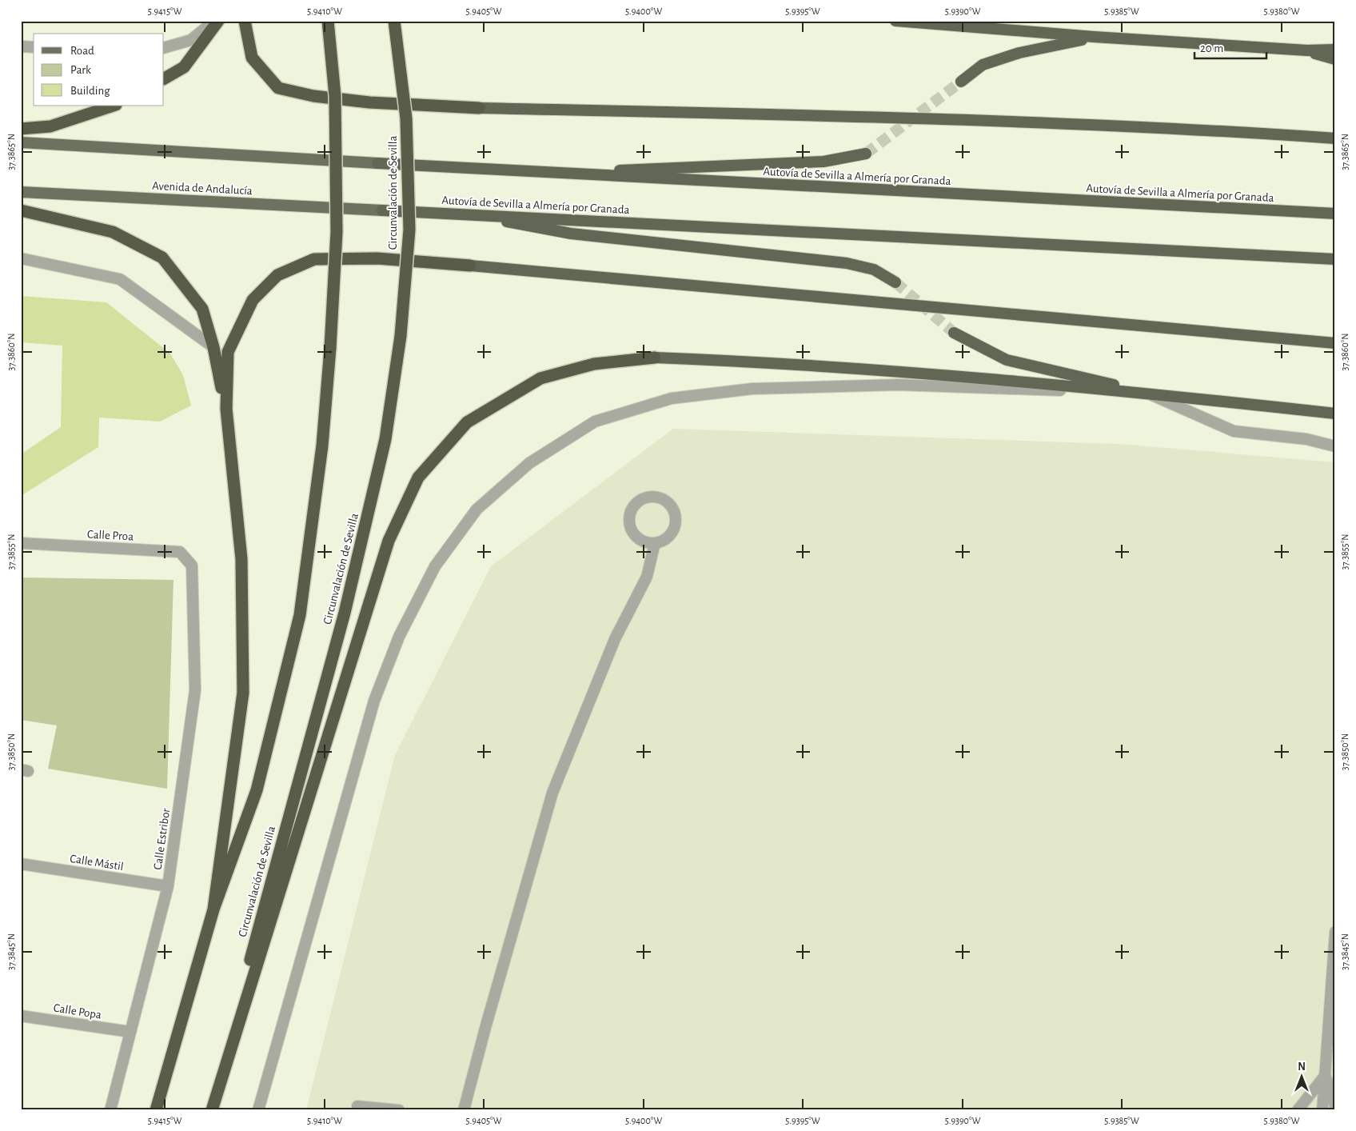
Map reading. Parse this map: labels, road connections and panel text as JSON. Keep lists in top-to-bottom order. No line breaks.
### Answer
{"streets":{"highway":["Autovía de Sevilla a Almería por Granada","Circunvalación de Sevilla"],"main road":["Avenida de Andalucía"],"street":["Calle Proa","Calle Estribor","Calle Mástil","Calle Popa"]},"crossings":[["Autovía de Sevilla a Almería por Granada","Avenida de Andalucía"],["Calle Proa","Calle Estribor"],["Calle Estribor","Calle Mástil"],["Calle Estribor","Calle Popa"]],"legend":["Road","Park","Building"],"scale_bar":"20 m","north":"top","coordinates":["5.9415°W","5.9410°W","5.9405°W","5.9400°W","5.9395°W","5.9390°W","5.9385°W","5.9380°W","37.3865°N","37.3860°N","37.3855°N","37.3850°N","37.3845°N"]}
